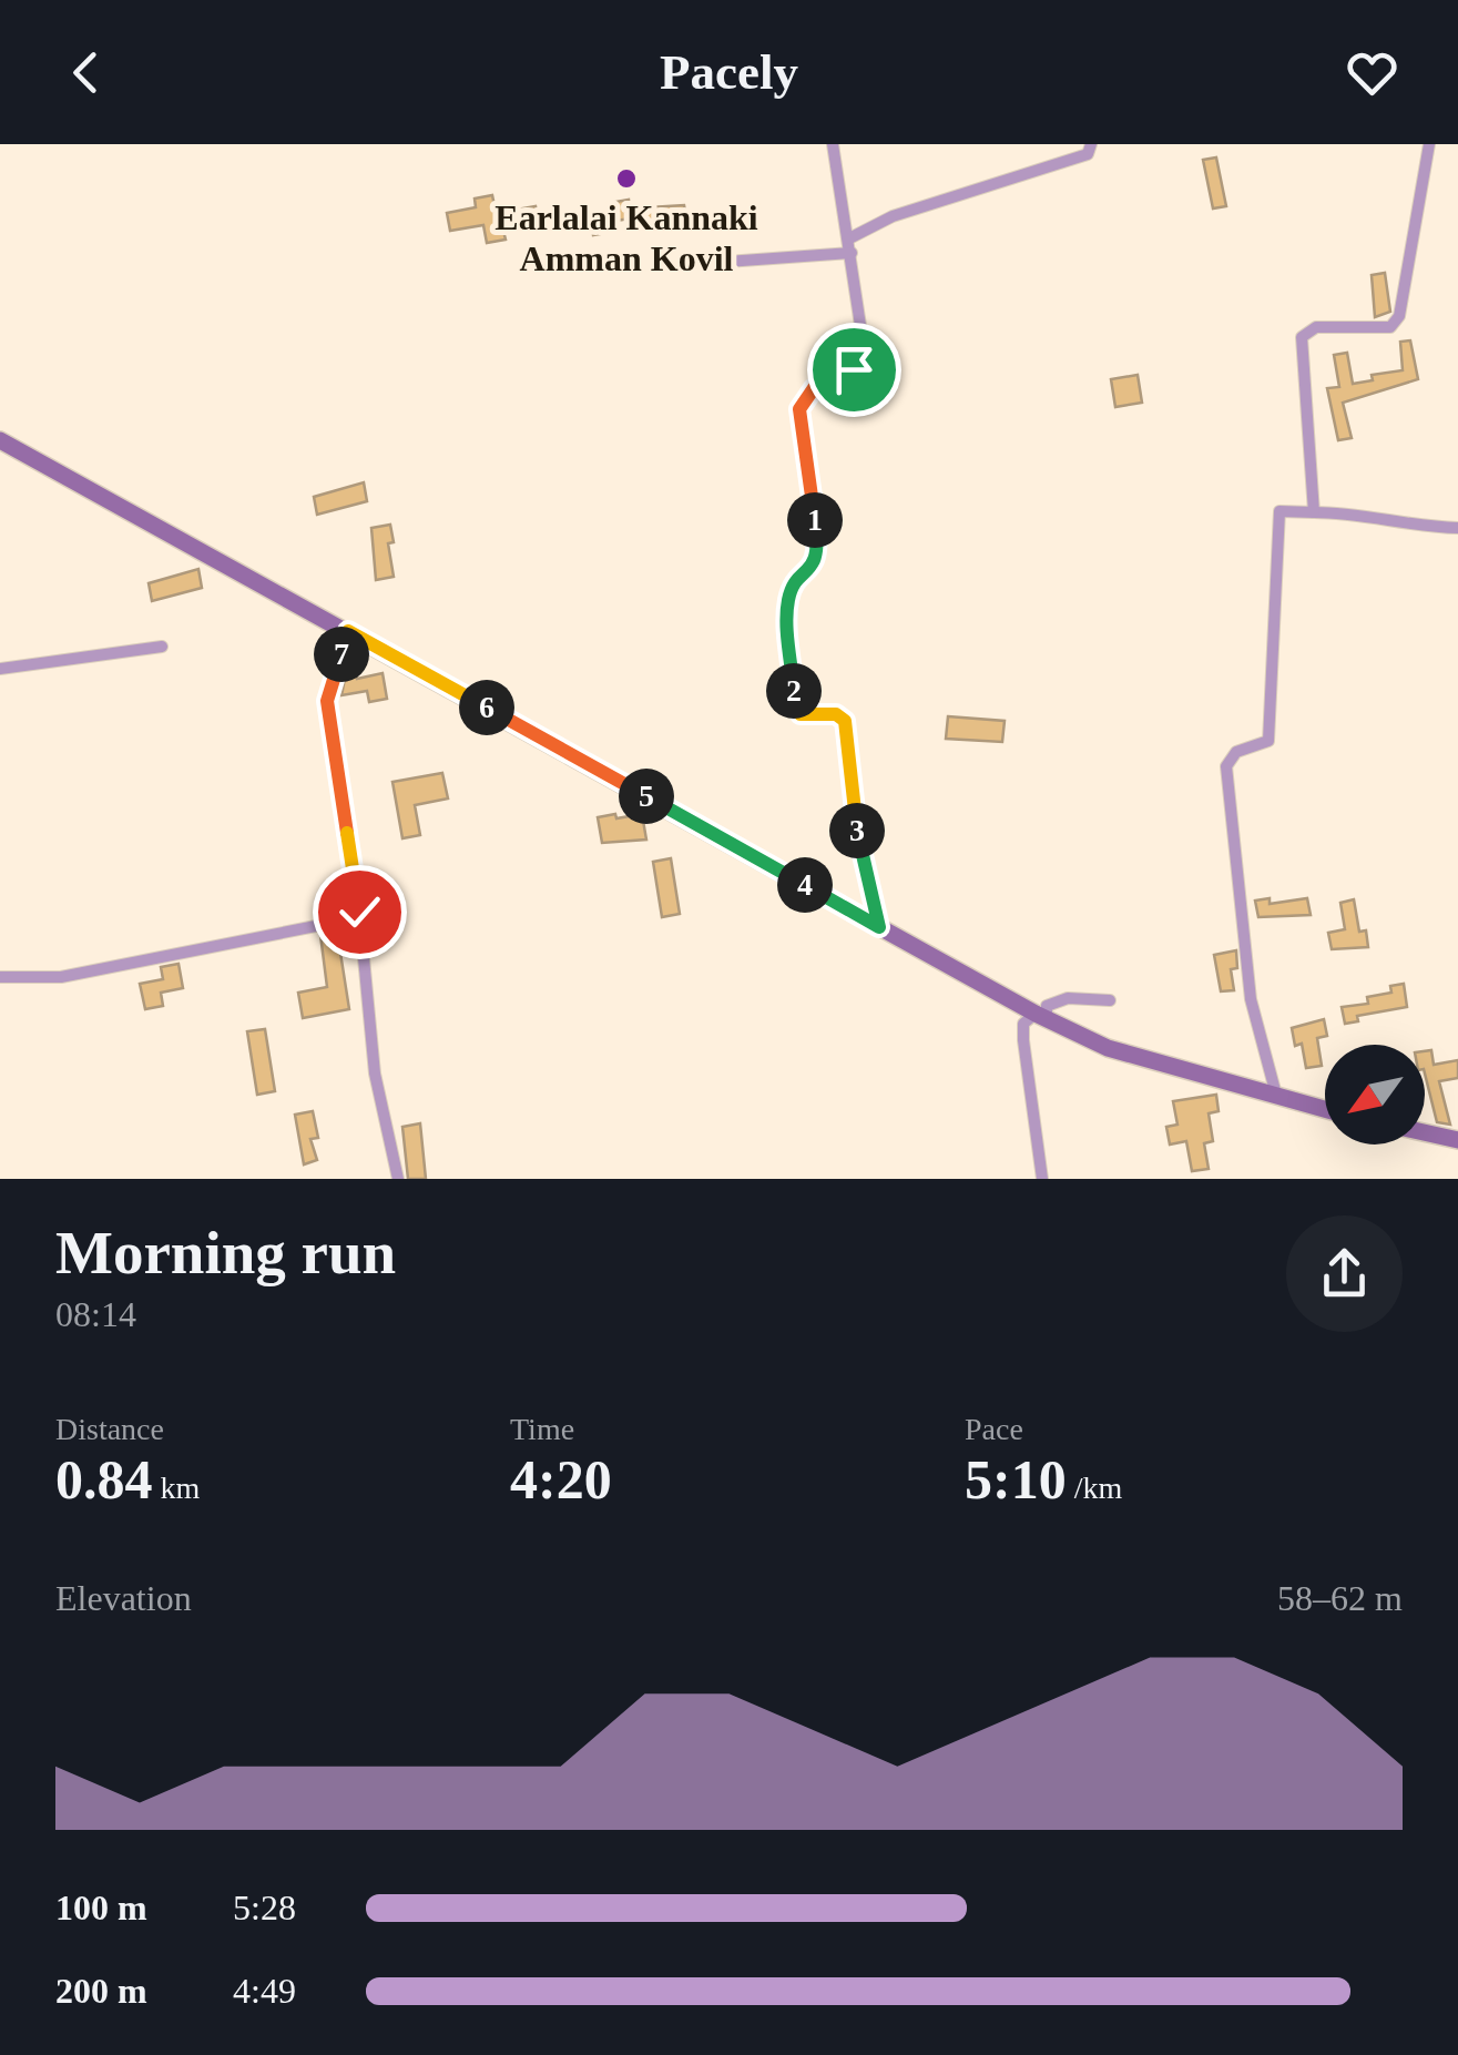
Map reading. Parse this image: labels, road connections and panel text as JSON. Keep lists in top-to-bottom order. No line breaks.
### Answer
{"places":["Earlalai Kannaki Amman Kovil"],"north":"bottom left","page":{"header":"Pacely","pins":["1","7","2","6","5","3","4"],"heading":["Morning run","08:14"],"stats":[["Distance","0.84 km"],["Time","4:20"],["Pace","5:10 /km"]],"chart":["Elevation","58–62 m"],"list":[{"name":"100 m","note":"5:28"},{"name":"200 m","note":"4:49"}]}}
